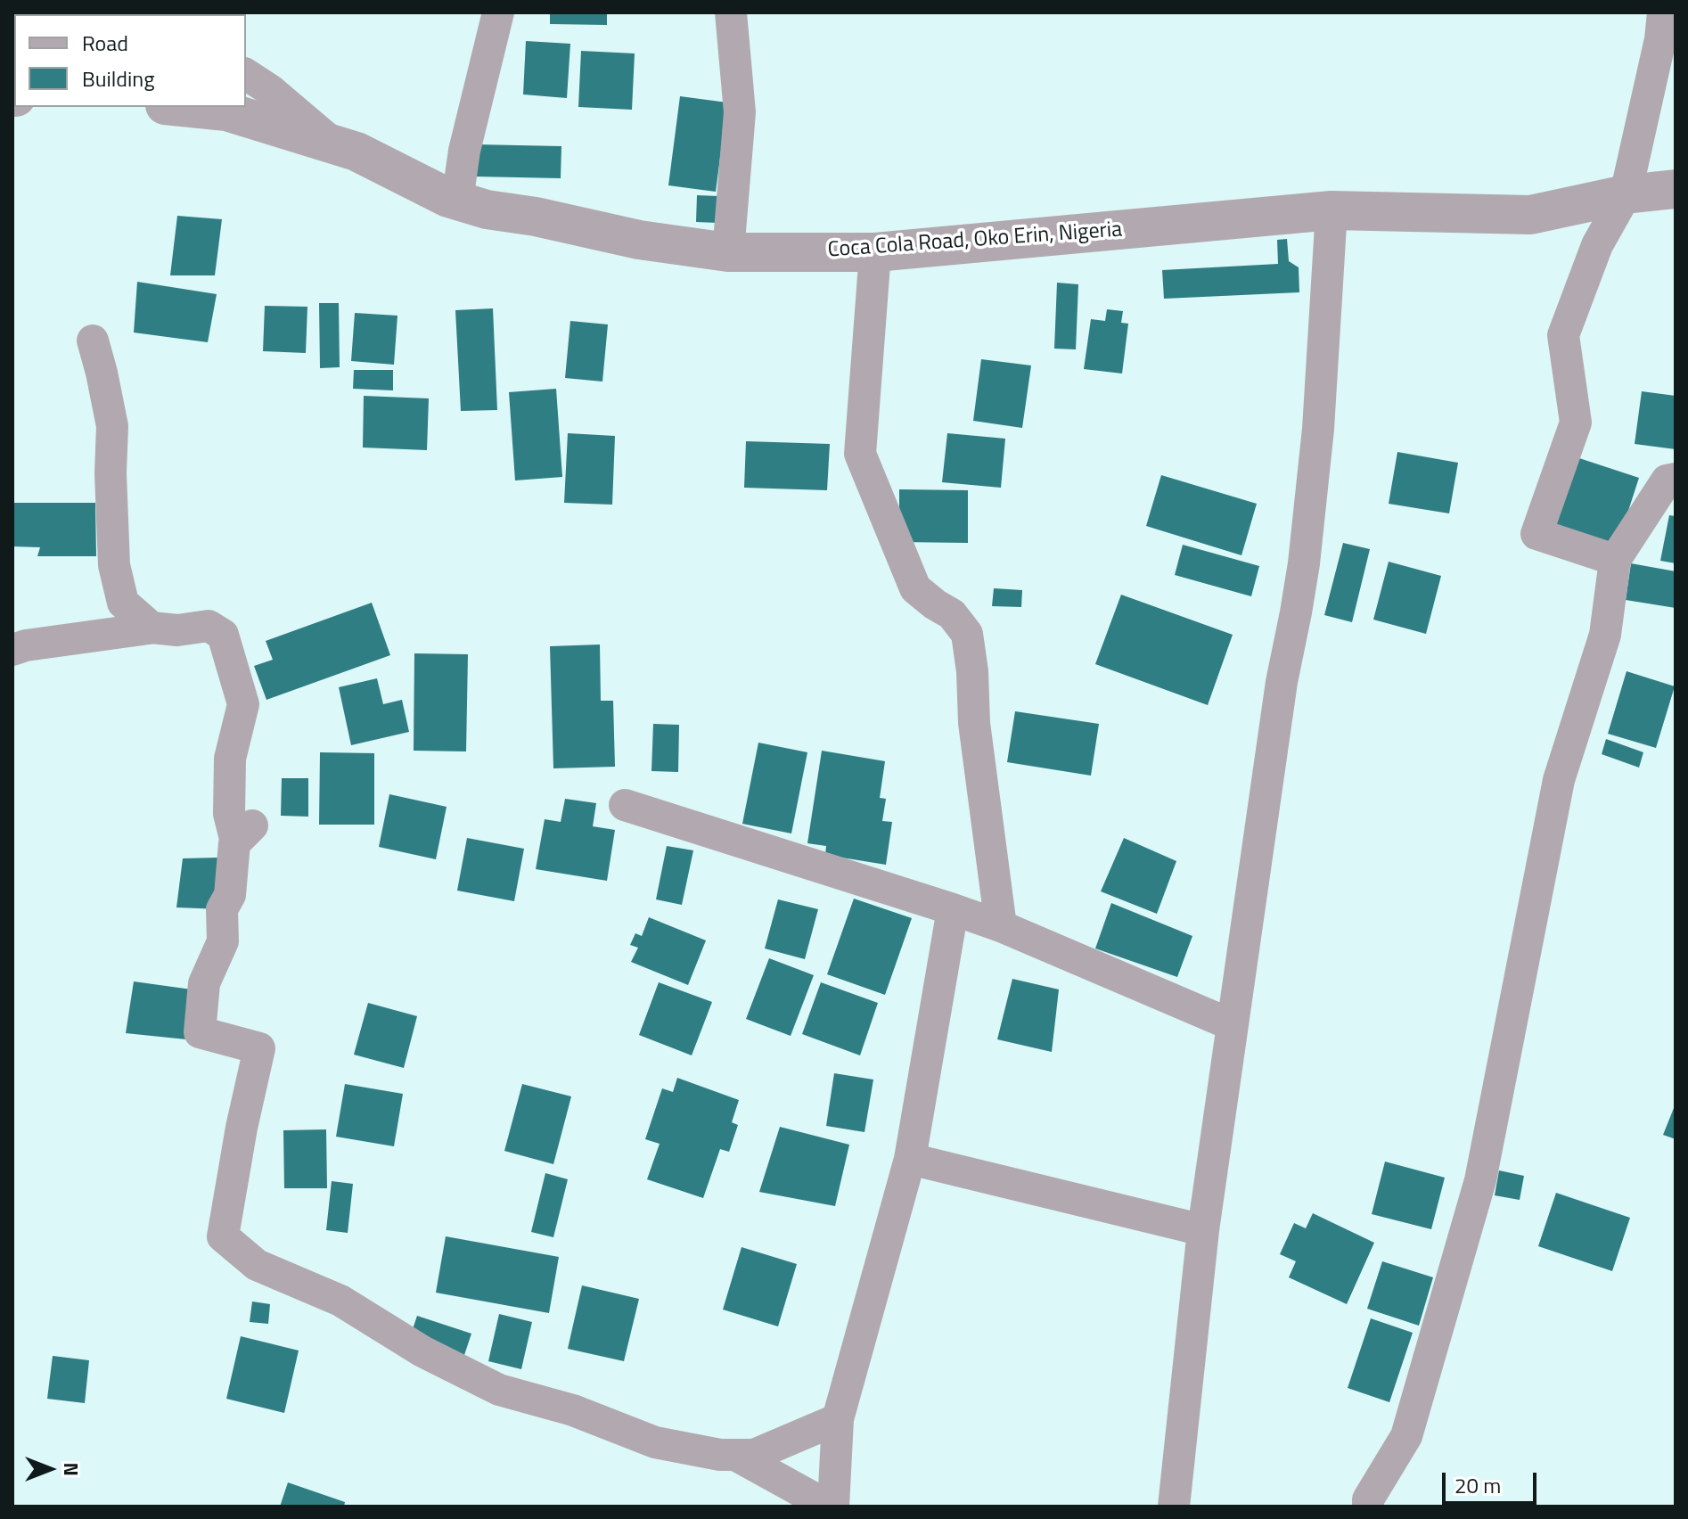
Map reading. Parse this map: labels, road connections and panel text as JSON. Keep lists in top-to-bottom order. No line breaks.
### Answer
{"streets":{"street":["Coca Cola Road, Oko Erin, Nigeria"]},"legend":["Road","Building"],"scale_bar":"20 m","north":"right"}
